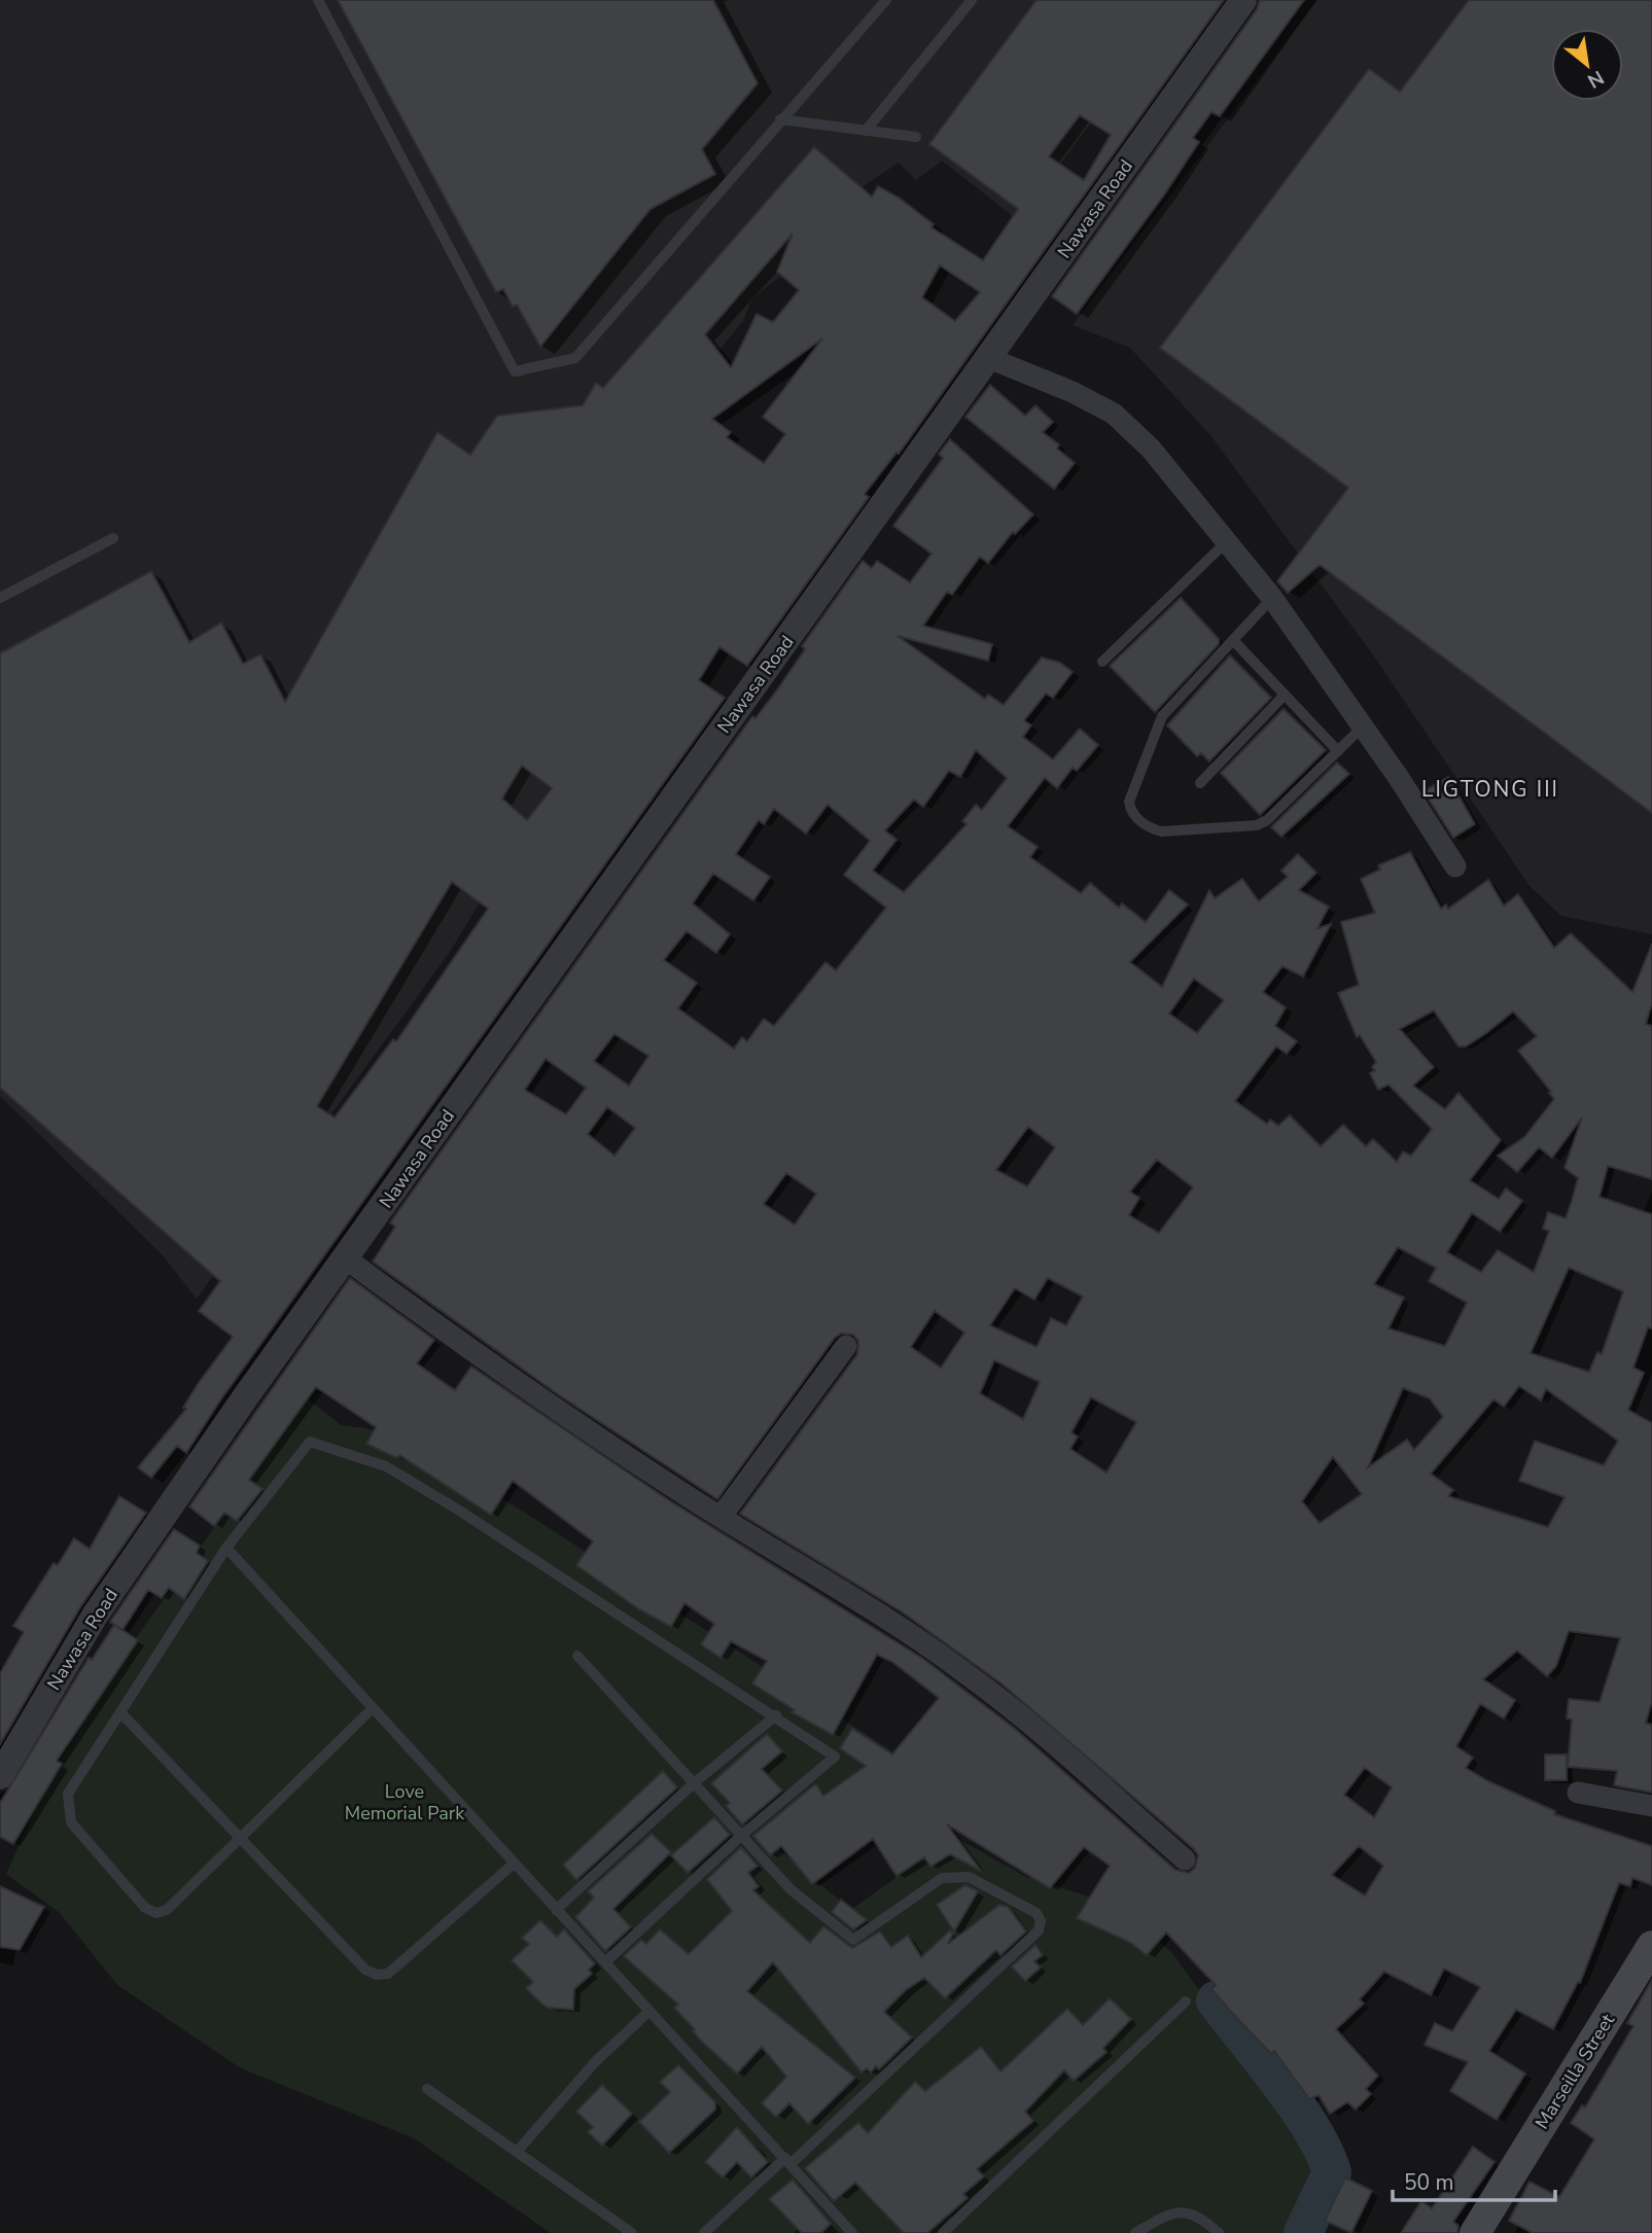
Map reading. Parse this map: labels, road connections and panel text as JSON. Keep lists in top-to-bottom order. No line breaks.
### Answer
{"streets":{"main road":["Marseilla Street"],"street":["Nawasa Road"]},"districts":["LIGTONG III"],"parks":["Love Memorial Park"],"scale_bar":"50 m","north":"bottom right"}
